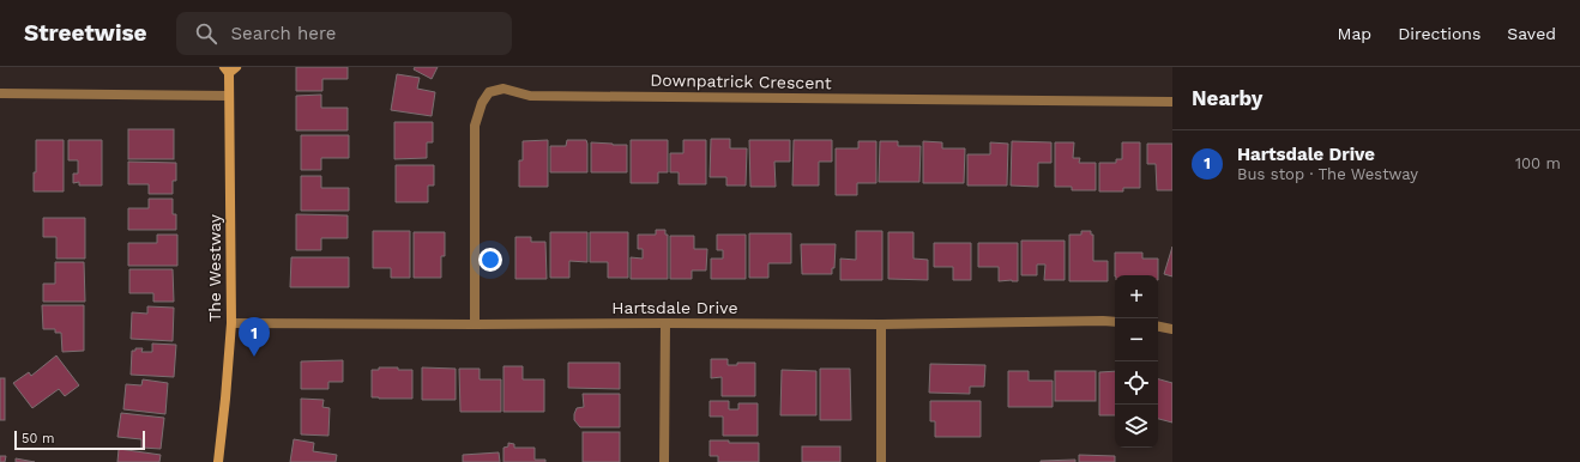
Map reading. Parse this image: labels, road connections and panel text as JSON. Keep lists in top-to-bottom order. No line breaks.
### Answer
{"streets":{"main road":["The Westway"],"street":["Downpatrick Crescent","Hartsdale Drive"]},"crossings":[["Downpatrick Crescent","Hartsdale Drive"],["The Westway","Hartsdale Drive"]],"scale_bar":"50 m","page":{"header":"Streetwise","search":"Search here","nav":["Map","Directions","Saved"],"heading":"Nearby","list":[{"mark":"1","name":"Hartsdale Drive","note":"Bus stop · The Westway","value":"100 m"}],"map_buttons":["+","−"],"pins":"1","scale":"50 m"}}
